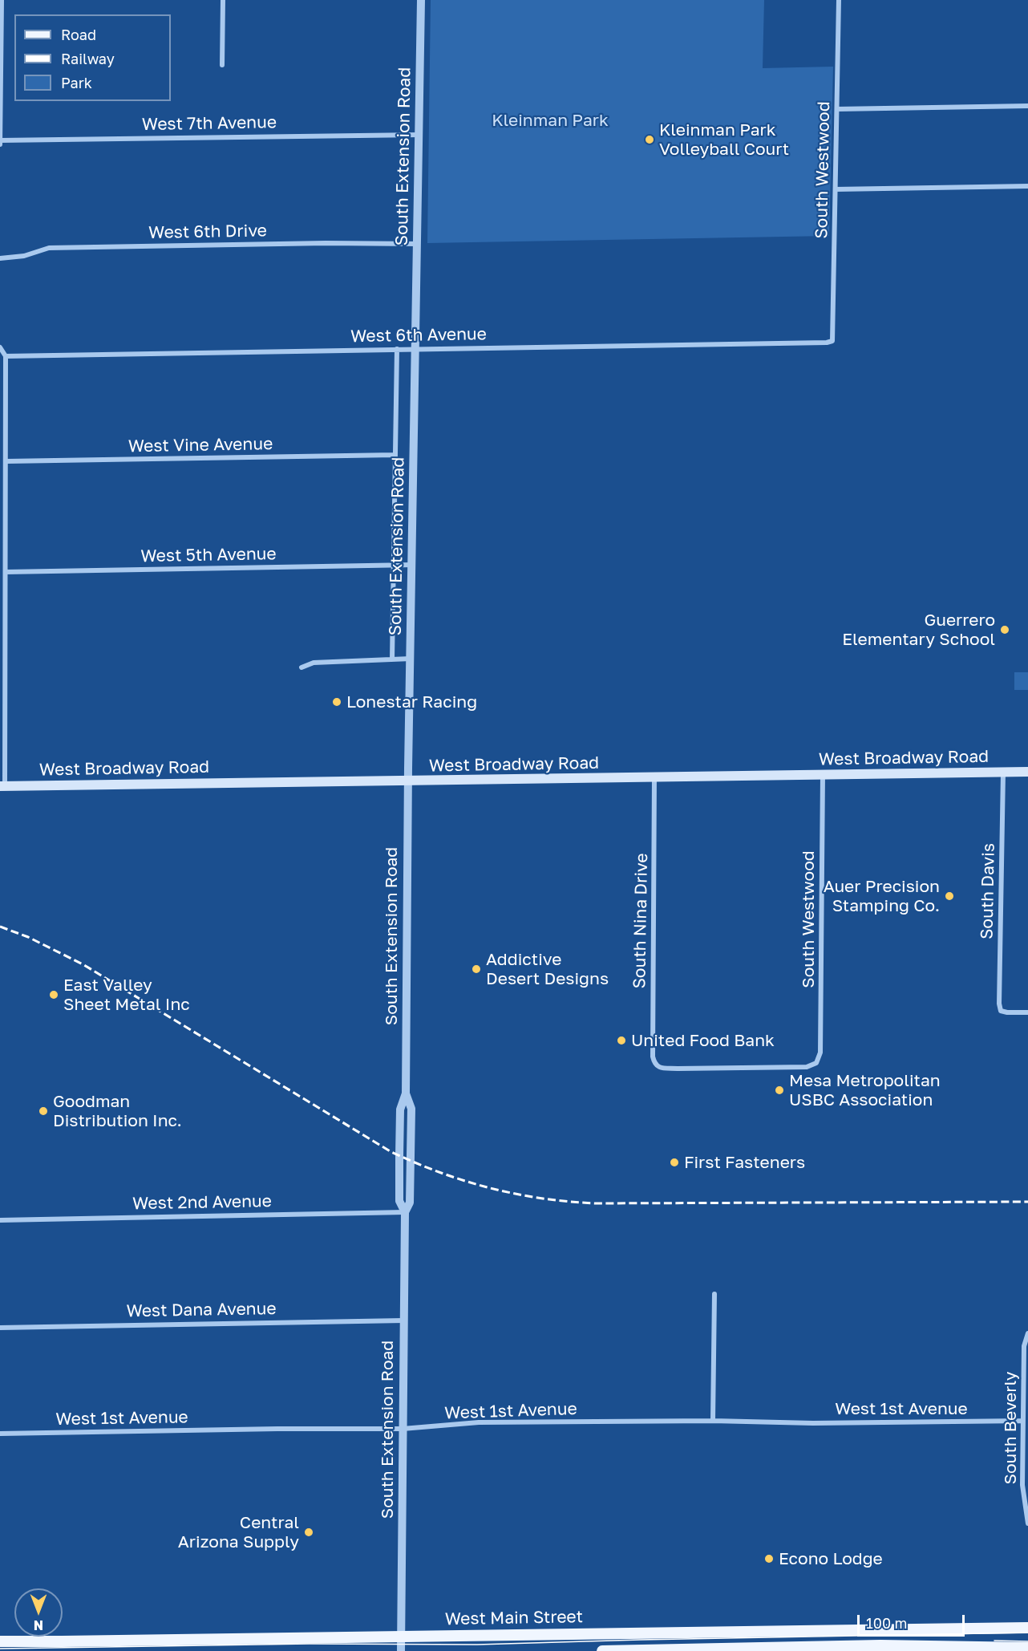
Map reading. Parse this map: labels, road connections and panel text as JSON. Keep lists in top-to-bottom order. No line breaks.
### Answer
{"streets":{"main road":["West Broadway Road","West Main Street"],"street":["West 7th Avenue","South Extension Road","South Westwood","West 6th Drive","West 6th Avenue","West Vine Avenue","West 5th Avenue","South Davis","South Nina Drive","West 2nd Avenue","West Dana Avenue","West 1st Avenue","South Beverly"]},"crossings":[["West 7th Avenue","South Extension Road"],["South Extension Road","West 6th Drive"],["South Extension Road","West 6th Avenue"],["South Extension Road","West Vine Avenue"],["South Extension Road","West 5th Avenue"],["South Extension Road","West Broadway Road"],["South Extension Road","West 2nd Avenue"],["South Extension Road","West Dana Avenue"],["South Extension Road","West 1st Avenue"],["South Extension Road","West Main Street"],["South Westwood","West 6th Avenue"],["South Westwood","West Broadway Road"],["South Westwood","South Nina Drive"],["West Broadway Road","South Davis"],["West Broadway Road","South Nina Drive"],["West 1st Avenue","South Beverly"]],"parks":["Kleinman Park"],"places":["Kleinman Park Volleyball Court","Guerrero Elementary School","Lonestar Racing","Auer Precision Stamping Co.","Addictive Desert Designs","East Valley Sheet Metal Inc","United Food Bank","Mesa Metropolitan USBC Association","Goodman Distribution Inc.","First Fasteners","Central Arizona Supply","Econo Lodge"],"legend":["Road","Railway","Park"],"scale_bar":"100 m","north":"bottom"}
